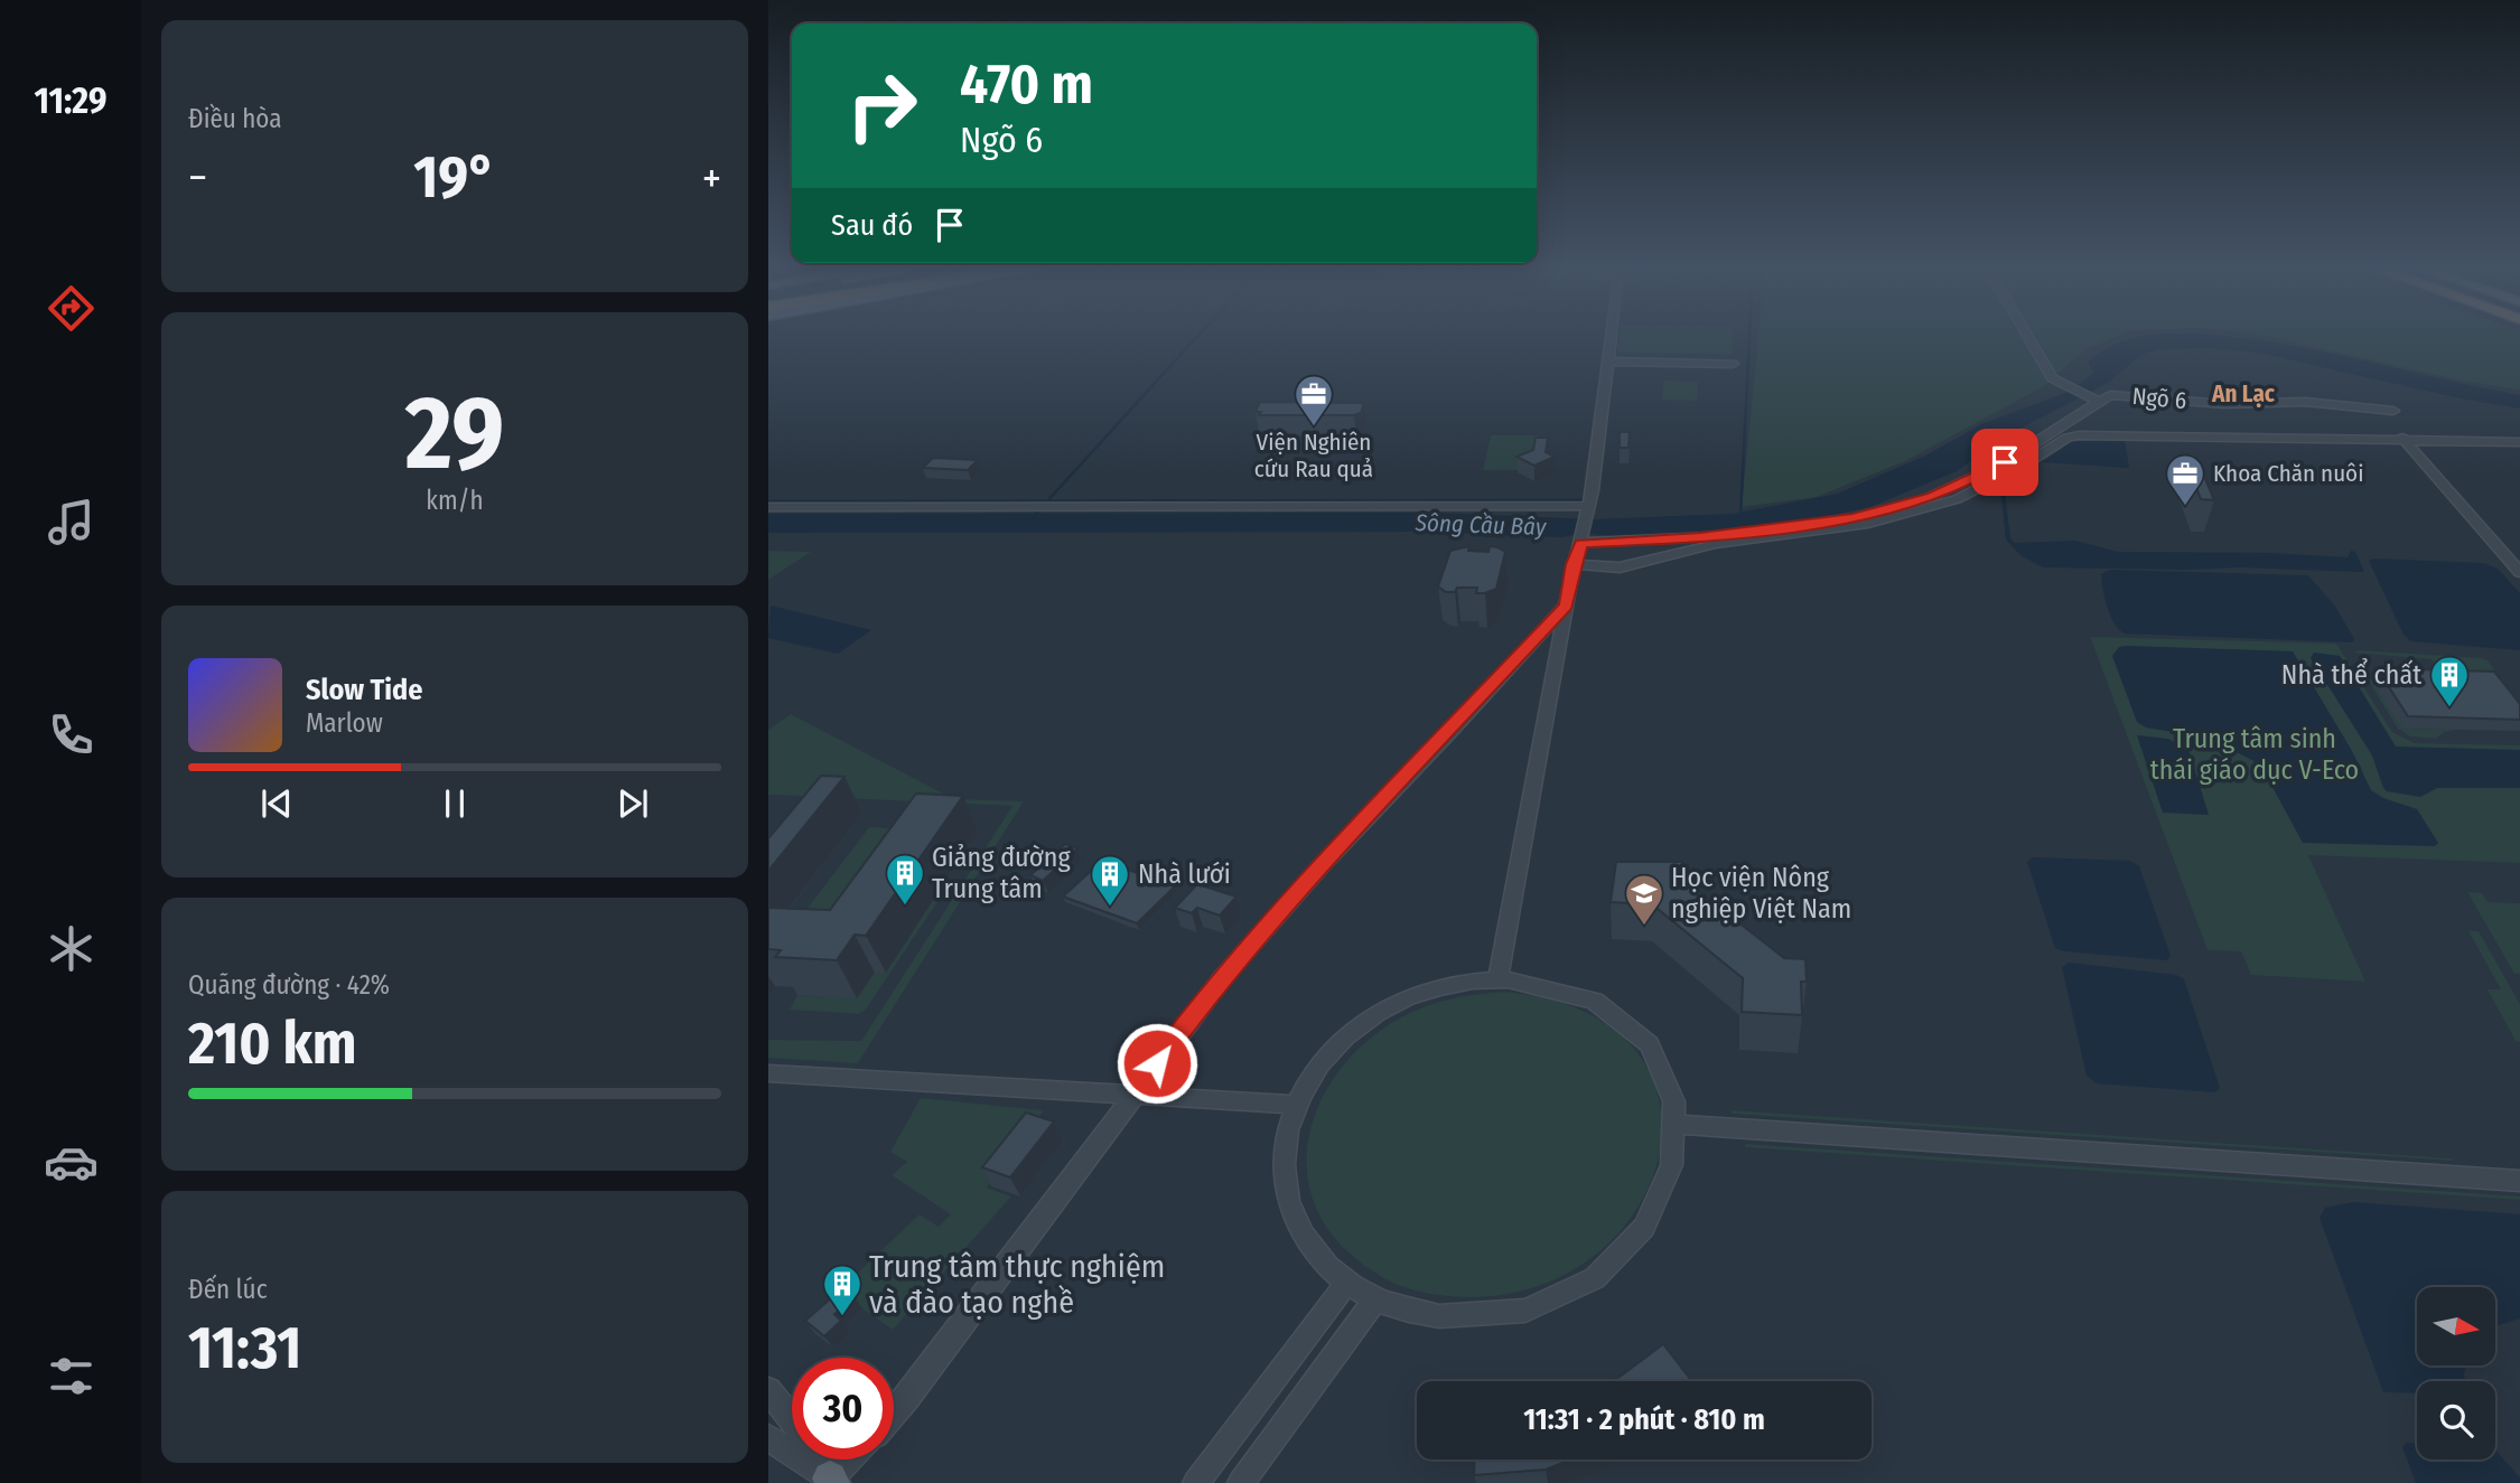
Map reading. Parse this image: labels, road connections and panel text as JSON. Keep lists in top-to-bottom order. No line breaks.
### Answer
{"streets":{"street":["Ngõ 6"]},"districts":["An Lạc"],"water":["Sông Cầu Bây"],"parks":["Trung tâm sinh thái giáo dục V-Eco"],"places":{"office":["Viện Nghiên cứu Rau quả","Khoa Chăn nuôi"],"building":["Nhà thể chất","Giảng đường Trung tâm","Nhà lưới","Trung tâm thực nghiệm và đào tạo nghề"],"school or university":["Học viện Nông nghiệp Việt Nam"]},"north":"right","page":{"tabs":"11:29","tile":["Điều hòa",["29","km/h"],["Quãng đường · 42%","210 km"],["Đến lúc","11:31"]],"turn":["470 m","Ngõ 6"],"heat":["−","19°","+"],"then":"Sau đó","song":["Slow Tide","Marlow"],"limit":"30","trip":"11:31 · 2 phút · 810 m"}}
